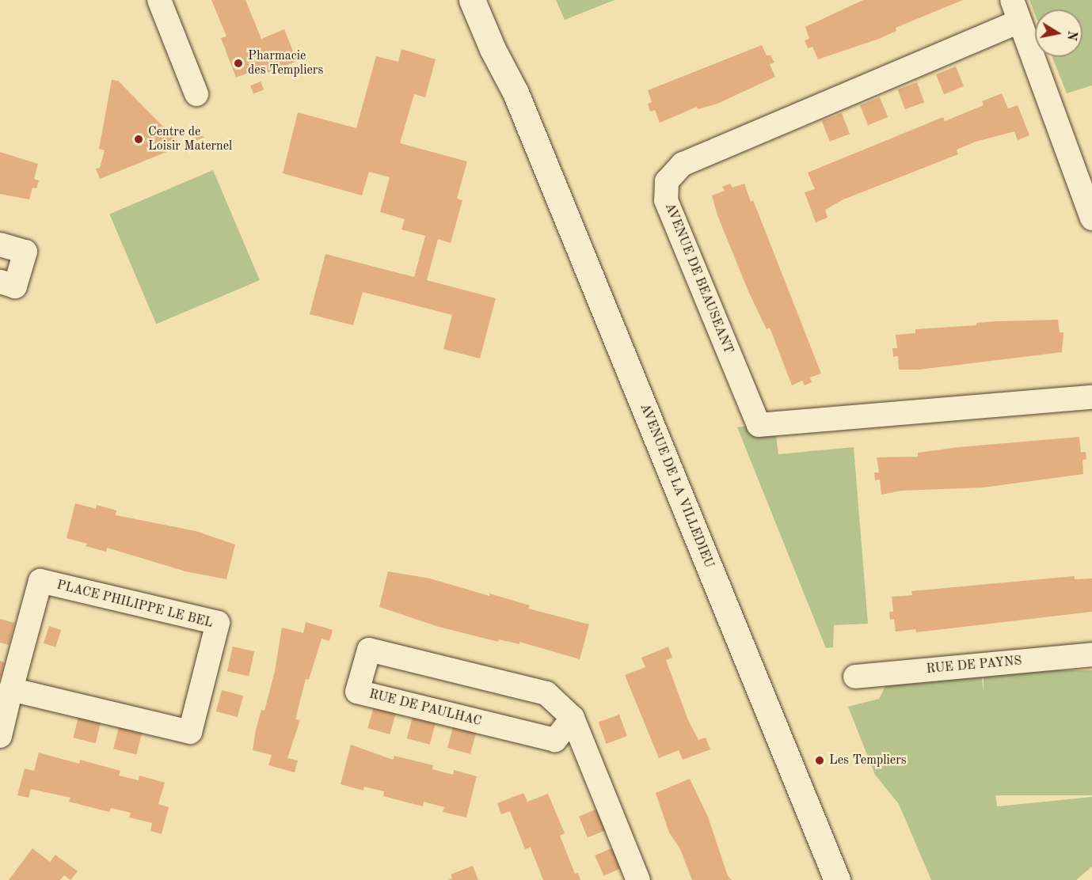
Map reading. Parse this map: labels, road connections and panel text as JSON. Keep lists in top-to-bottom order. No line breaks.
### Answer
{"streets":{"street":["AVENUE DE BEAUSEANT","AVENUE DE LA VILLEDIEU","PLACE PHILIPPE LE BEL","RUE DE PAYNS","RUE DE PAULHAC"]},"places":["Pharmacie des Templiers","Centre de Loisir Maternel","Les Templiers"],"north":"right"}
